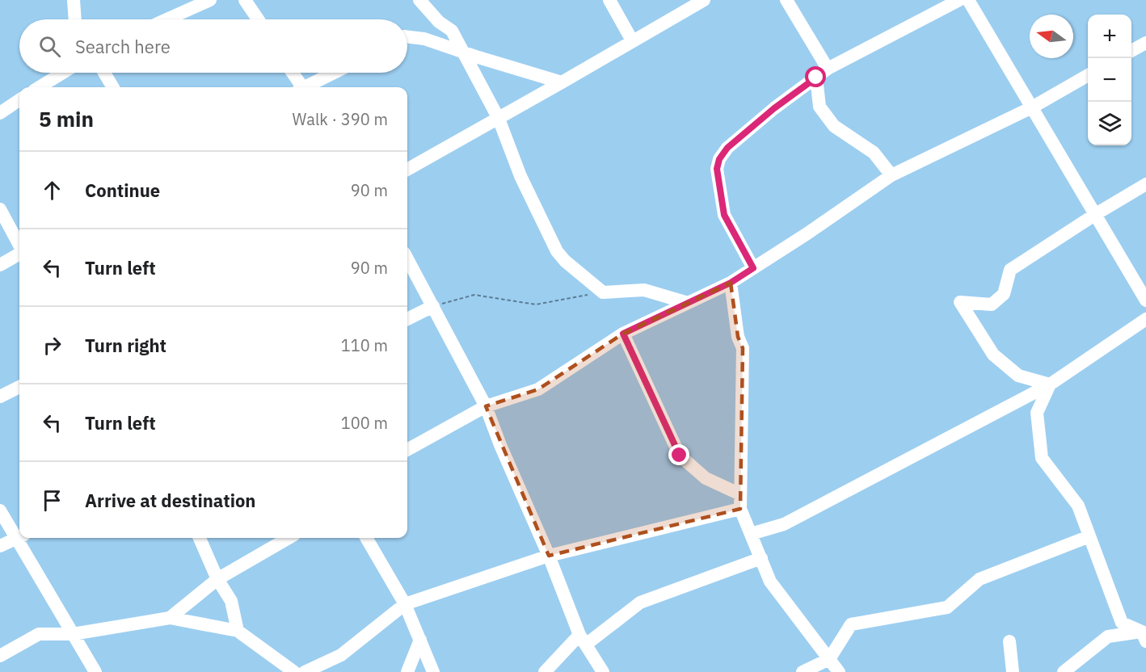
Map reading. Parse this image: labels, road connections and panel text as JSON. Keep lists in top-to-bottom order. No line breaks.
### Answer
{"north":"left","page":{"map_buttons":["+","−"],"search":"Search here","heading":["5 min","Walk · 390 m"],"list":[["Continue","90 m"],["Turn left","90 m"],["Turn right","110 m"],["Turn left","100 m"],"Arrive at destination"]}}
